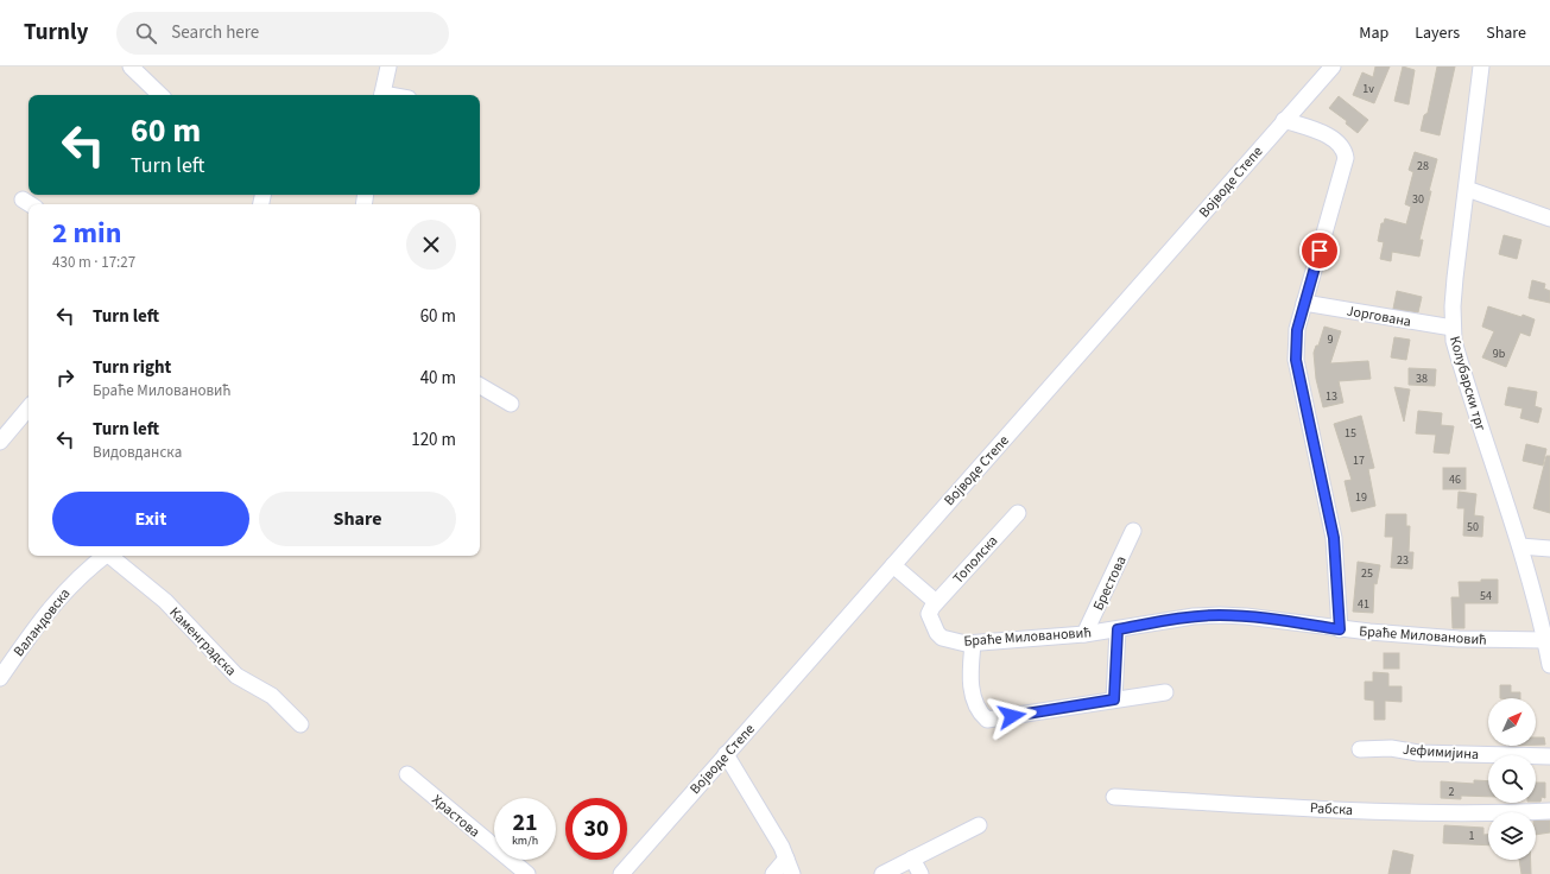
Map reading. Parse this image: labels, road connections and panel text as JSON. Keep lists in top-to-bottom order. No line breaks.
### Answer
{"streets":{"street":["Војводе Степе","Јоргована","Колубарски трг","Тополска","Брестова","Валандовска","Браће Миловановић","Каменградска","Јефимијина","Рабска","Храстова"]},"crossings":[["Јоргована","Колубарски трг"],["Колубарски трг","Браће Миловановић"],["Тополска","Браће Миловановић"],["Брестова","Браће Миловановић"]],"house_numbers":["1v","28","30","9","9b","38","13","15","17","46","19","50","23","25","54","41","2","1"],"north":"top right","page":{"header":"Turnly","search":"Search here","nav":["Map","Layers","Share"],"turn":["60 m","Turn left"],"heading":["2 min","430 m · 17:27"],"list":[{"name":"Turn left","value":"60 m"},{"name":"Turn right","note":"Браће Миловановић","value":"40 m"},{"name":"Turn left","note":"Видовданска","value":"120 m"}],"buttons":["Exit","Share"],"speed":"21 km/h","limit":"30"}}
